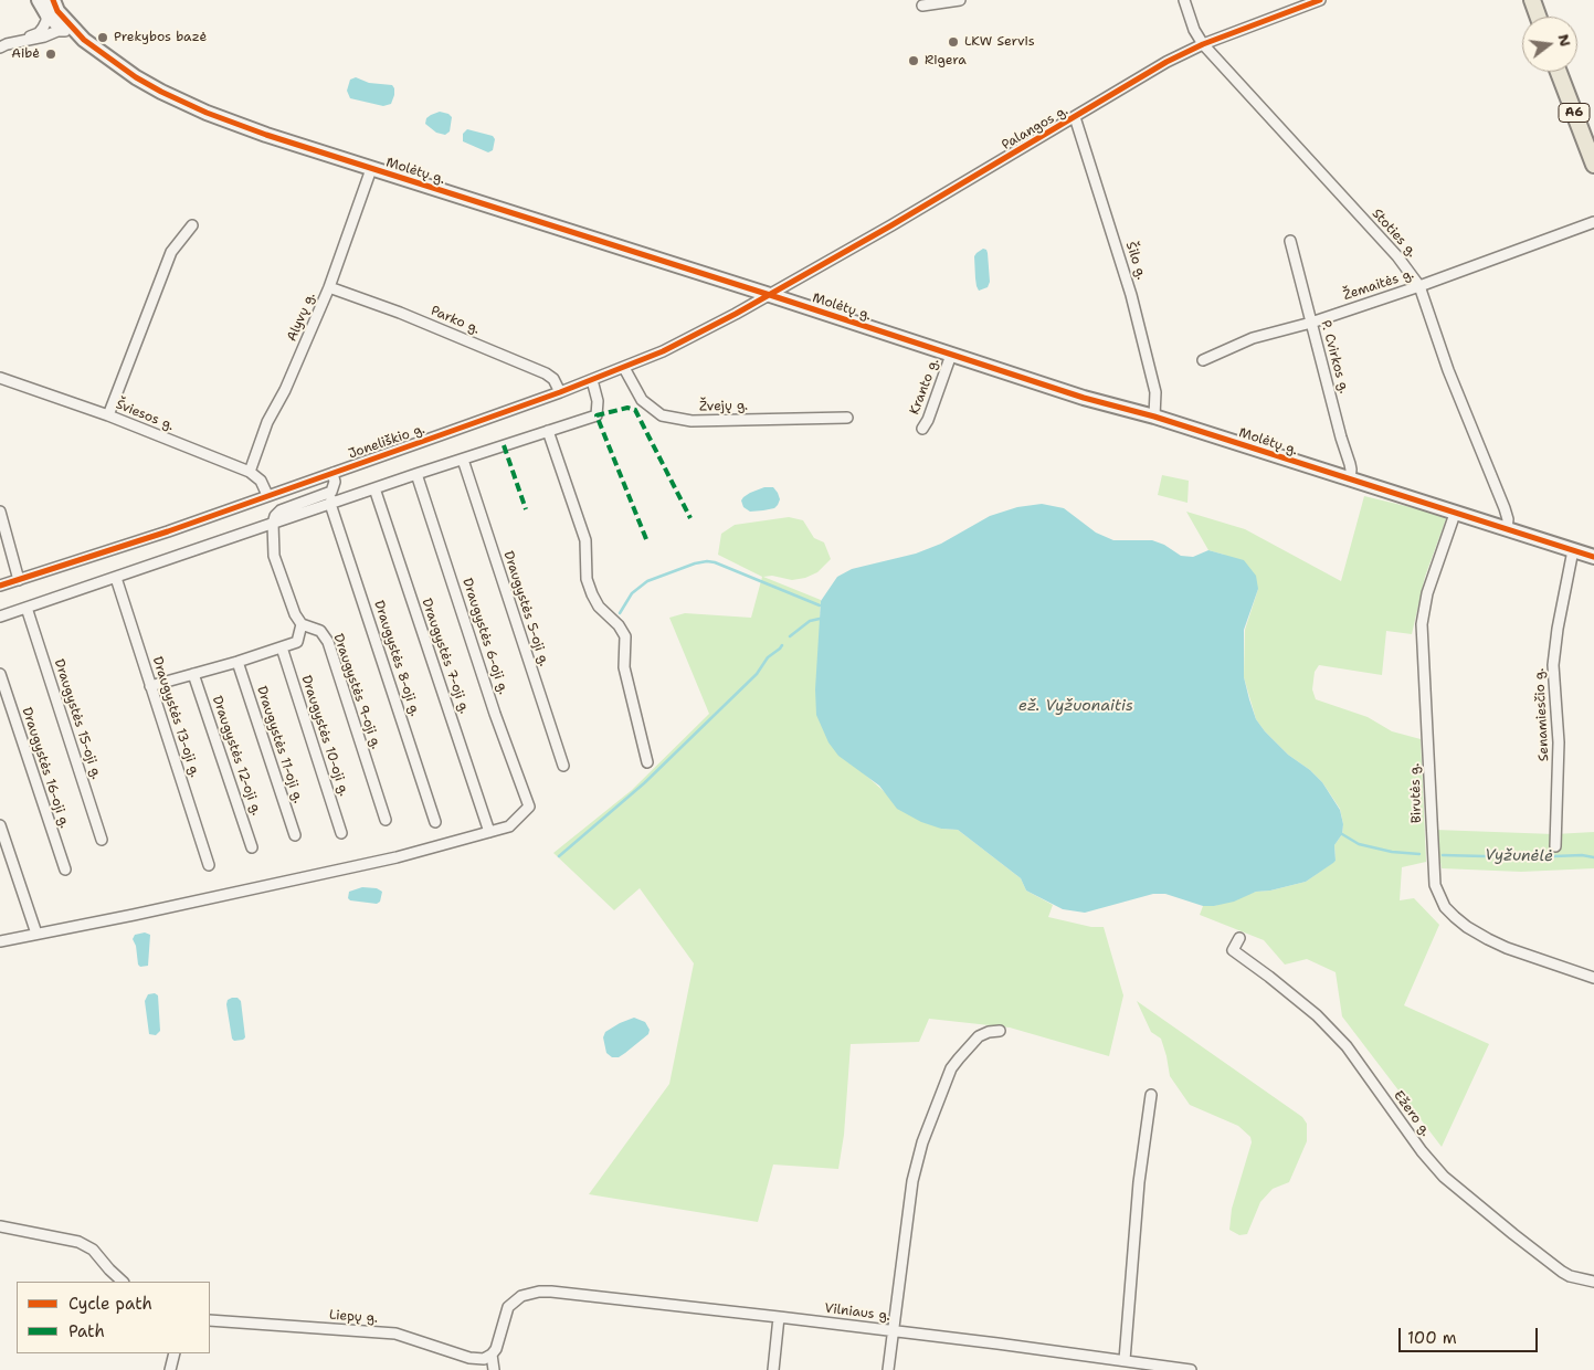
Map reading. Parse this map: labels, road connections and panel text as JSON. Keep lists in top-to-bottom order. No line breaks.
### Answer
{"streets":{"main road":["A6"],"street":["Palangos g.","Molėtų g.","Stoties g.","Šilo g.","Žemaitės g.","Alyvų g.","Parko g.","P. Cvirkos g.","Kranto g.","Žvejų g.","Šviesos g.","Joneliškio g.","Draugystės 5-oji g.","Draugystės 6-oji g.","Draugystės 7-oji g.","Draugystės 8-oji g.","Draugystės 9-oji g.","Senamiesčio g.","Draugystės 13-oji g.","Draugystės 15-oji g.","Draugystės 10-oji g.","Draugystės 11-oji g.","Draugystės 12-oji g.","Draugystės 16-oji g.","Birutės g.","Ežero g.","Vilniaus g.","Liepų g."]},"crossings":[["Palangos g.","Molėtų g."],["Palangos g.","Stoties g."],["Palangos g.","Šilo g."],["Palangos g.","Joneliškio g."],["Molėtų g.","Stoties g."],["Molėtų g.","Šilo g."],["Molėtų g.","Alyvų g."],["Molėtų g.","P. Cvirkos g."],["Molėtų g.","Kranto g."],["Molėtų g.","Joneliškio g."],["Molėtų g.","Senamiesčio g."],["Molėtų g.","Birutės g."],["Stoties g.","Žemaitės g."],["Žemaitės g.","P. Cvirkos g."],["Alyvų g.","Parko g."],["Alyvų g.","Šviesos g."],["Parko g.","Joneliškio g."],["Žvejų g.","Joneliškio g."],["Šviesos g.","Joneliškio g."],["Joneliškio g.","Draugystės 8-oji g."],["Draugystės 6-oji g.","Draugystės 7-oji g."],["Vilniaus g.","Liepų g."]],"water":["ež. Vyžuonaitis","Vyžunėlė"],"places":["Prekybos bazė","LKW Servis","Aibė","Rigera"],"legend":["Cycle path","Path"],"scale_bar":"100 m","north":"right"}
